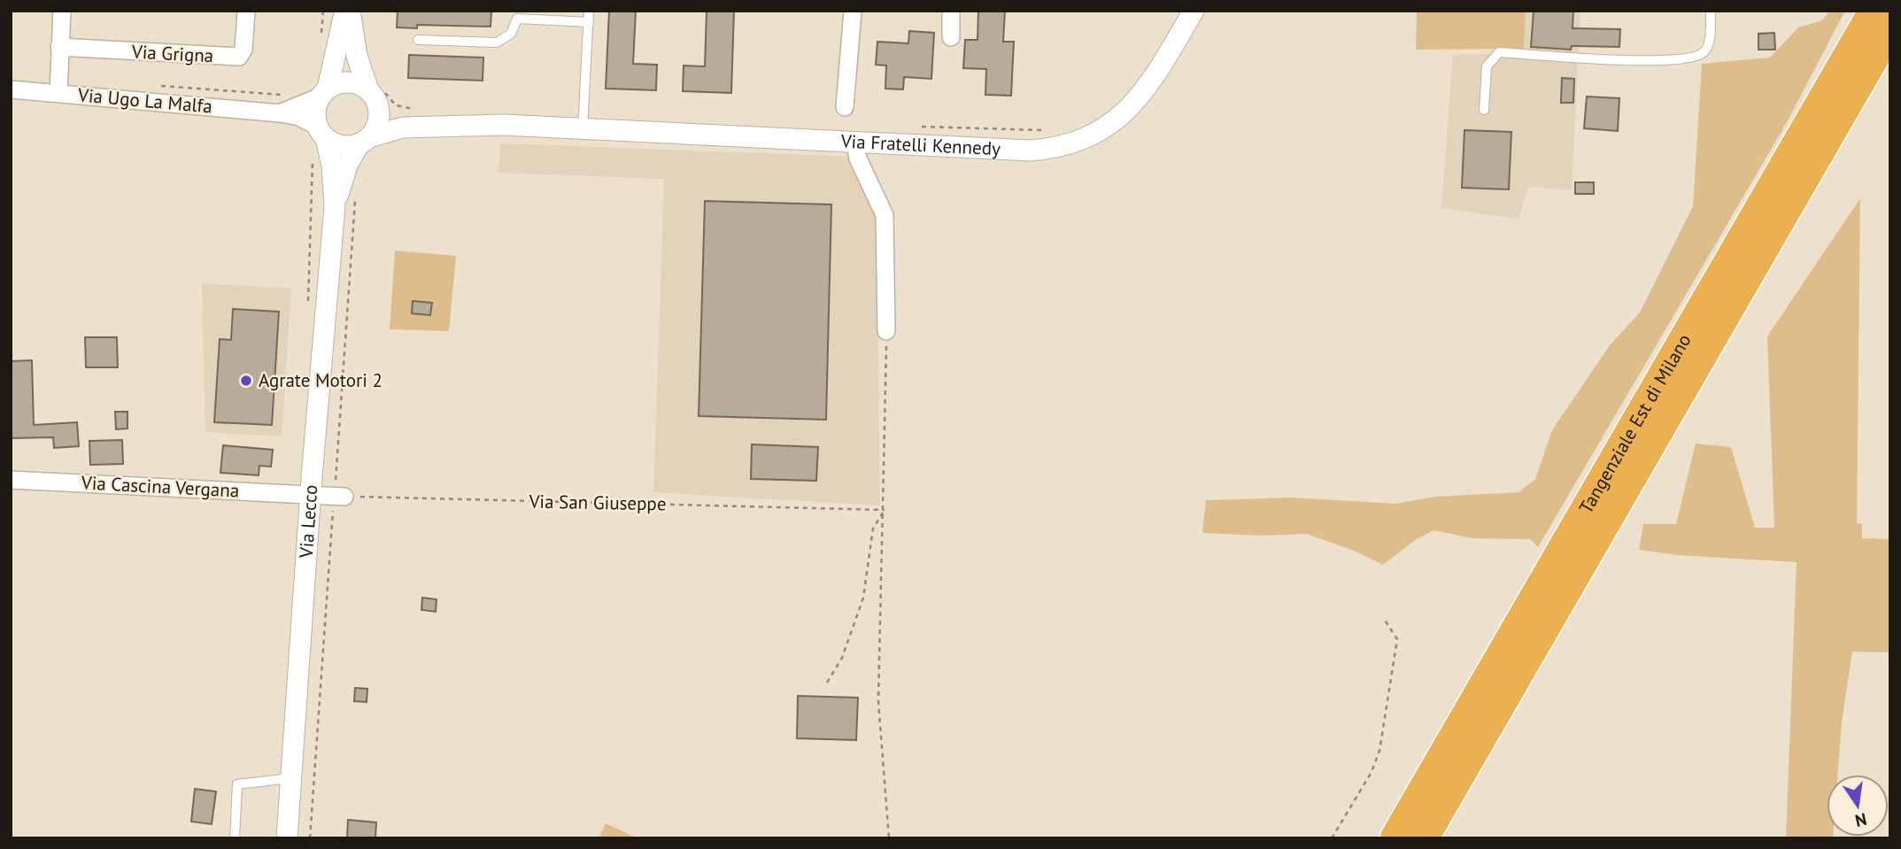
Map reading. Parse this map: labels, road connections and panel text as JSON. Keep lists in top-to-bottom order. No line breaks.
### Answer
{"streets":{"highway":["Tangenziale Est di Milano"],"street":["Via Grigna","Via Ugo La Malfa","Via Fratelli Kennedy","Via Cascina Vergana","Via Lecco"],"path":["Via San Giuseppe"]},"crossings":[["Via Ugo La Malfa","Via Fratelli Kennedy"],["Via Ugo La Malfa","Via Lecco"],["Via Fratelli Kennedy","Via Lecco"],["Via Cascina Vergana","Via Lecco"]],"places":["Agrate Motori 2"],"north":"bottom"}
